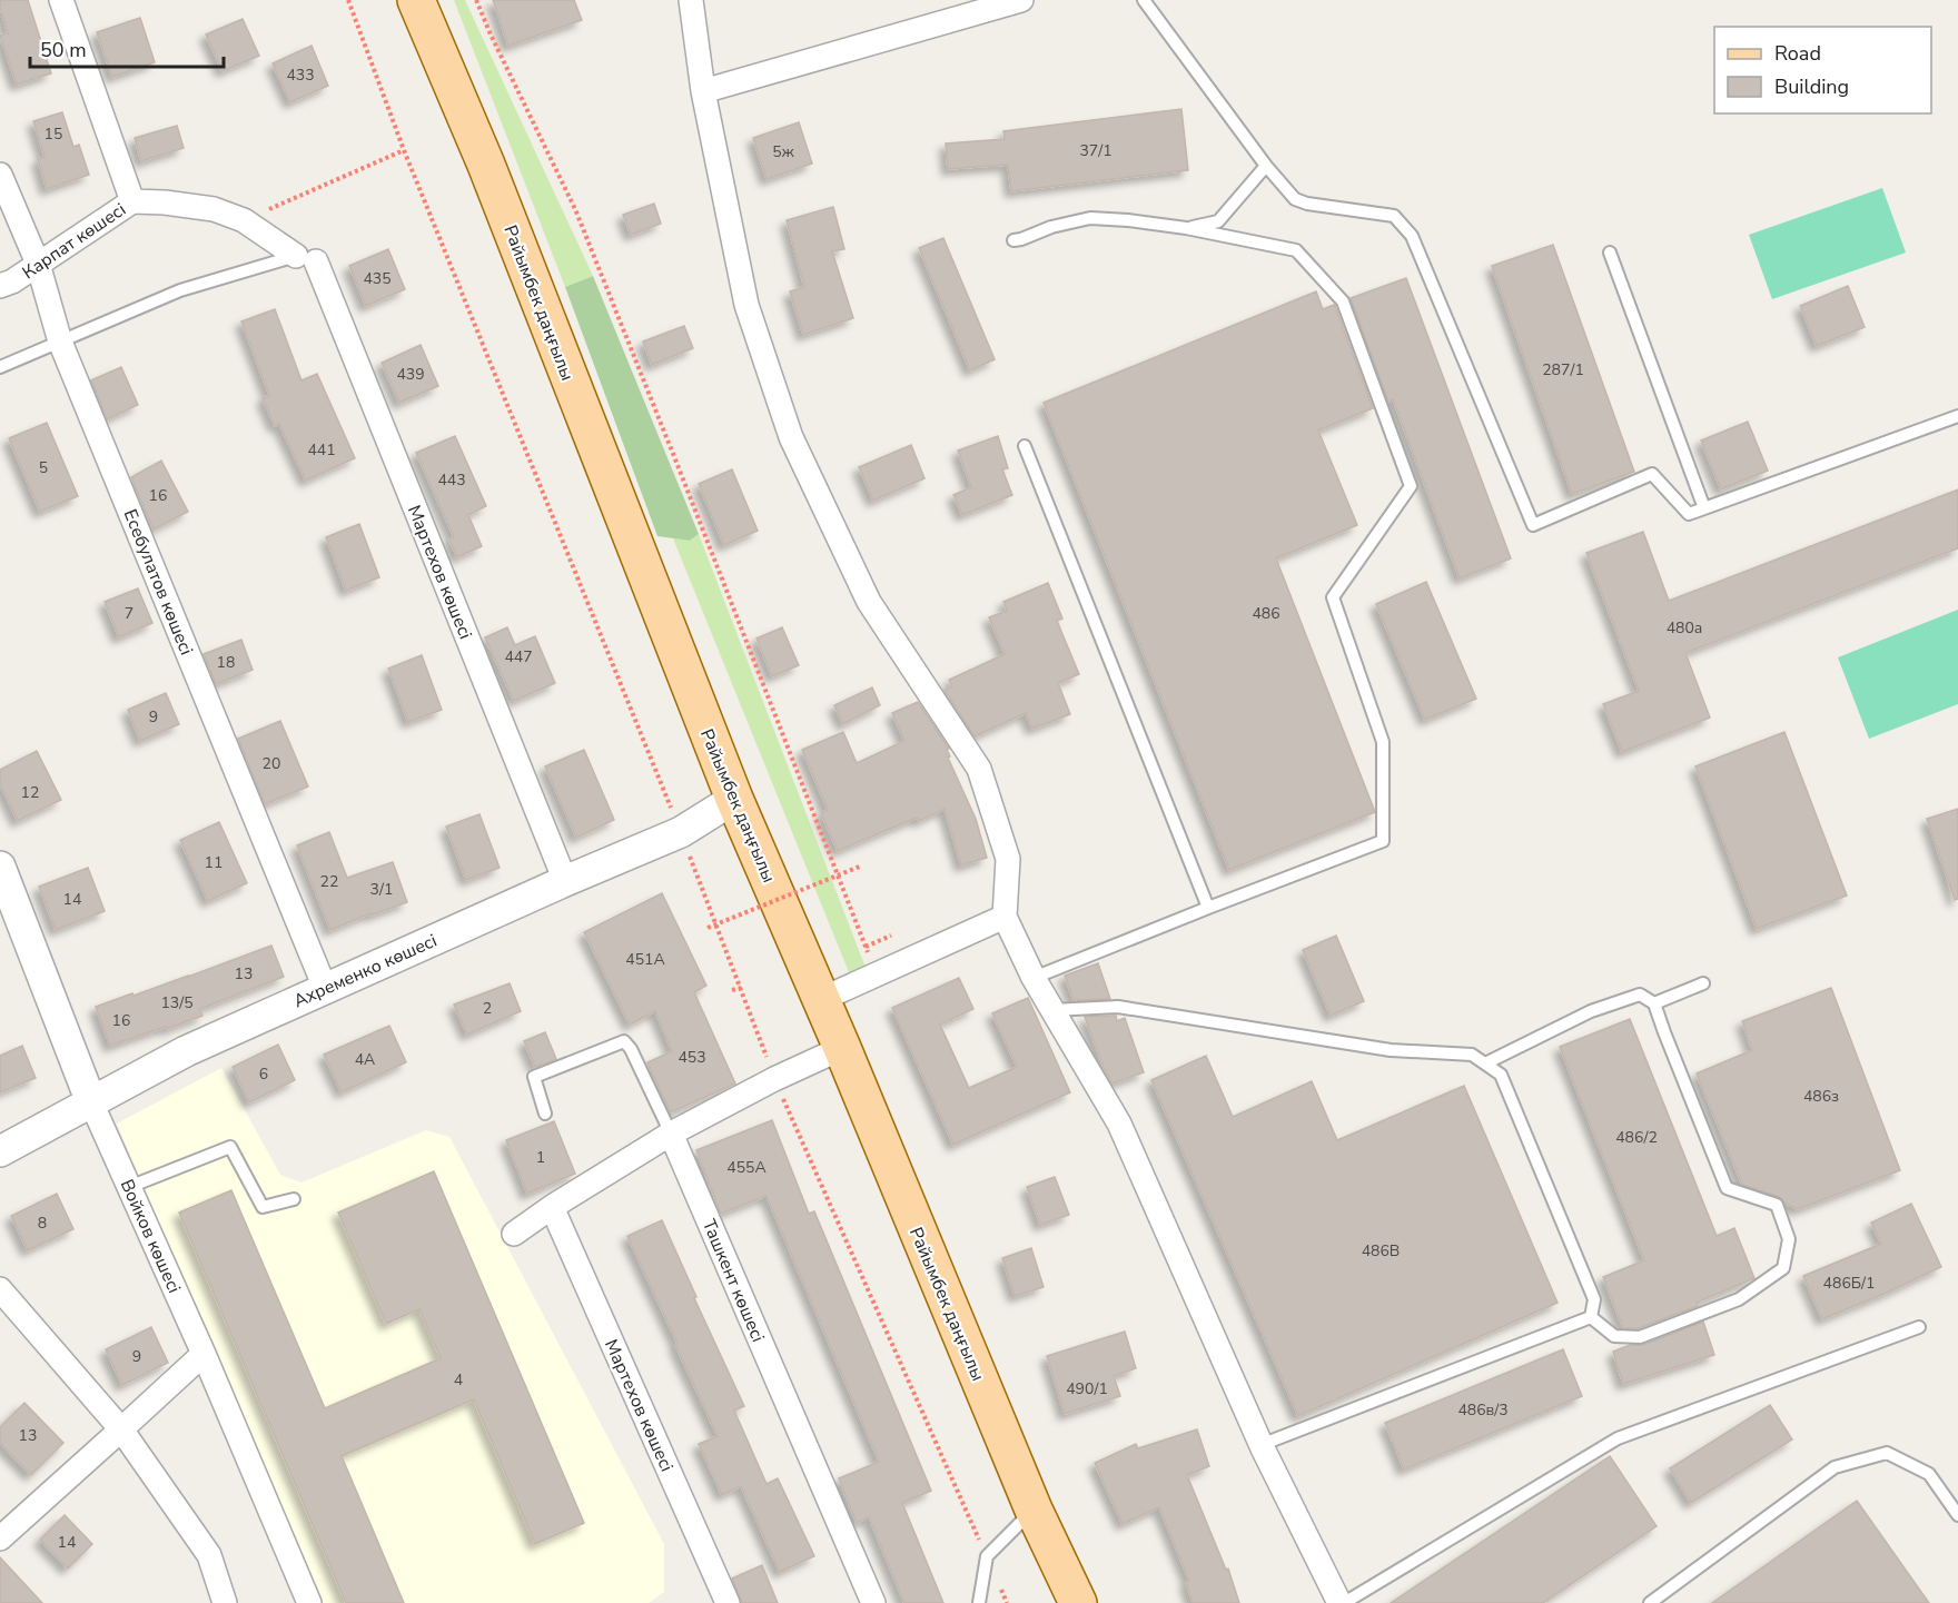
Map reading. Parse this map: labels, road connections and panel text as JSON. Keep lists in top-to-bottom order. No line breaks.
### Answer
{"streets":{"main road":["Райымбек даңғылы"],"street":["Карпат көшесі","Мартехов көшесі","Есебулатов көшесі","Ахременко көшесі","Войков көшесі","Ташкент көшесі"]},"crossings":[["Карпат көшесі","Мартехов көшесі"],["Карпат көшесі","Есебулатов көшесі"],["Райымбек даңғылы","Ахременко көшесі"],["Мартехов көшесі","Ахременко көшесі"],["Есебулатов көшесі","Ахременко көшесі"],["Ахременко көшесі","Войков көшесі"]],"house_numbers":["433","15","37/1","5ж","435","287/1","439","441","5","443","16","7","486","480а","447","18","9","20","12","11","22","3/1","14","451А","13","13/5","2","16","453","4А","6","486з","486/2","1","455А","8","486В","486Б/1","9","4","490/1","486в/3","13","14"],"legend":["Road","Building"],"scale_bar":"50 m"}
